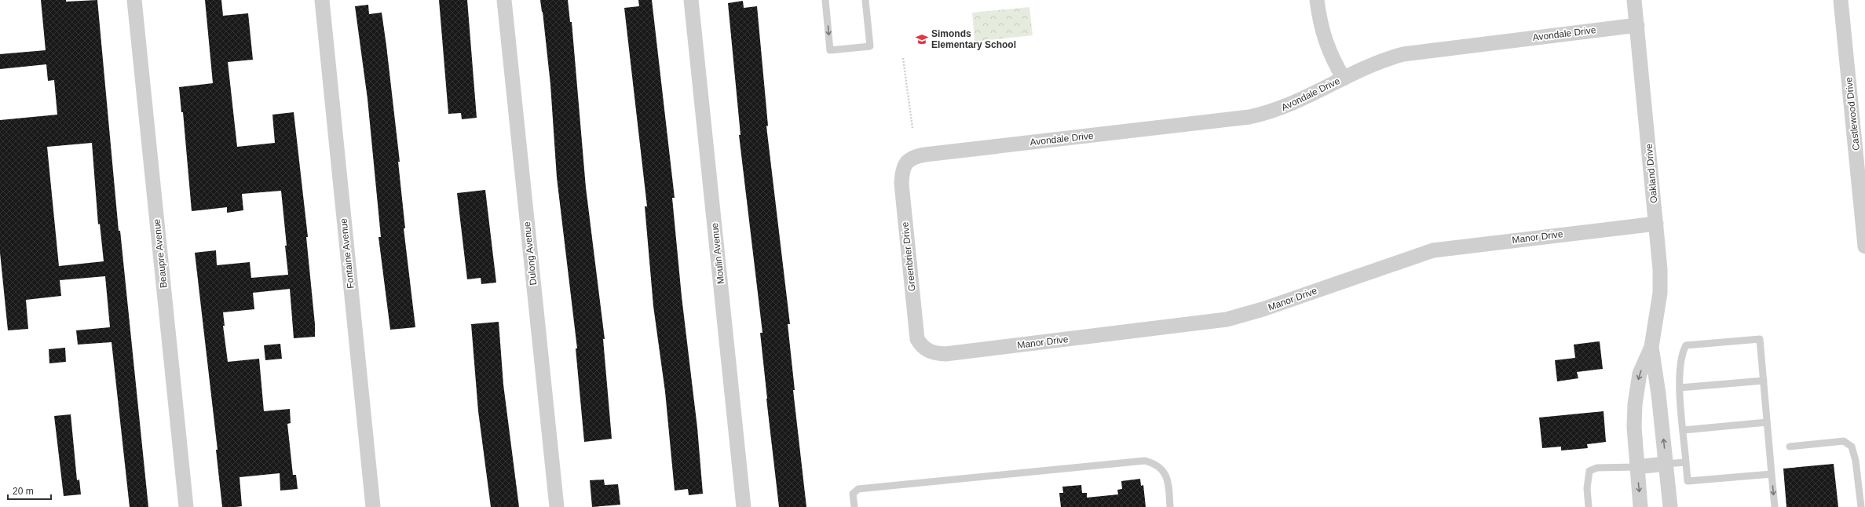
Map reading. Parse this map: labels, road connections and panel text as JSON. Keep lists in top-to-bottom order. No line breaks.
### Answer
{"streets":{"street":["Avondale Drive","Castlewood Drive","Oakland Drive","Manor Drive","Beaupre Avenue","Fontaine Avenue","Dulong Avenue","Moulin Avenue","Greenbrier Drive"]},"crossings":[["Avondale Drive","Oakland Drive"],["Avondale Drive","Greenbrier Drive"],["Oakland Drive","Manor Drive"],["Manor Drive","Greenbrier Drive"]],"places":{"school or university":["Simonds Elementary School"]},"scale_bar":"20 m"}
